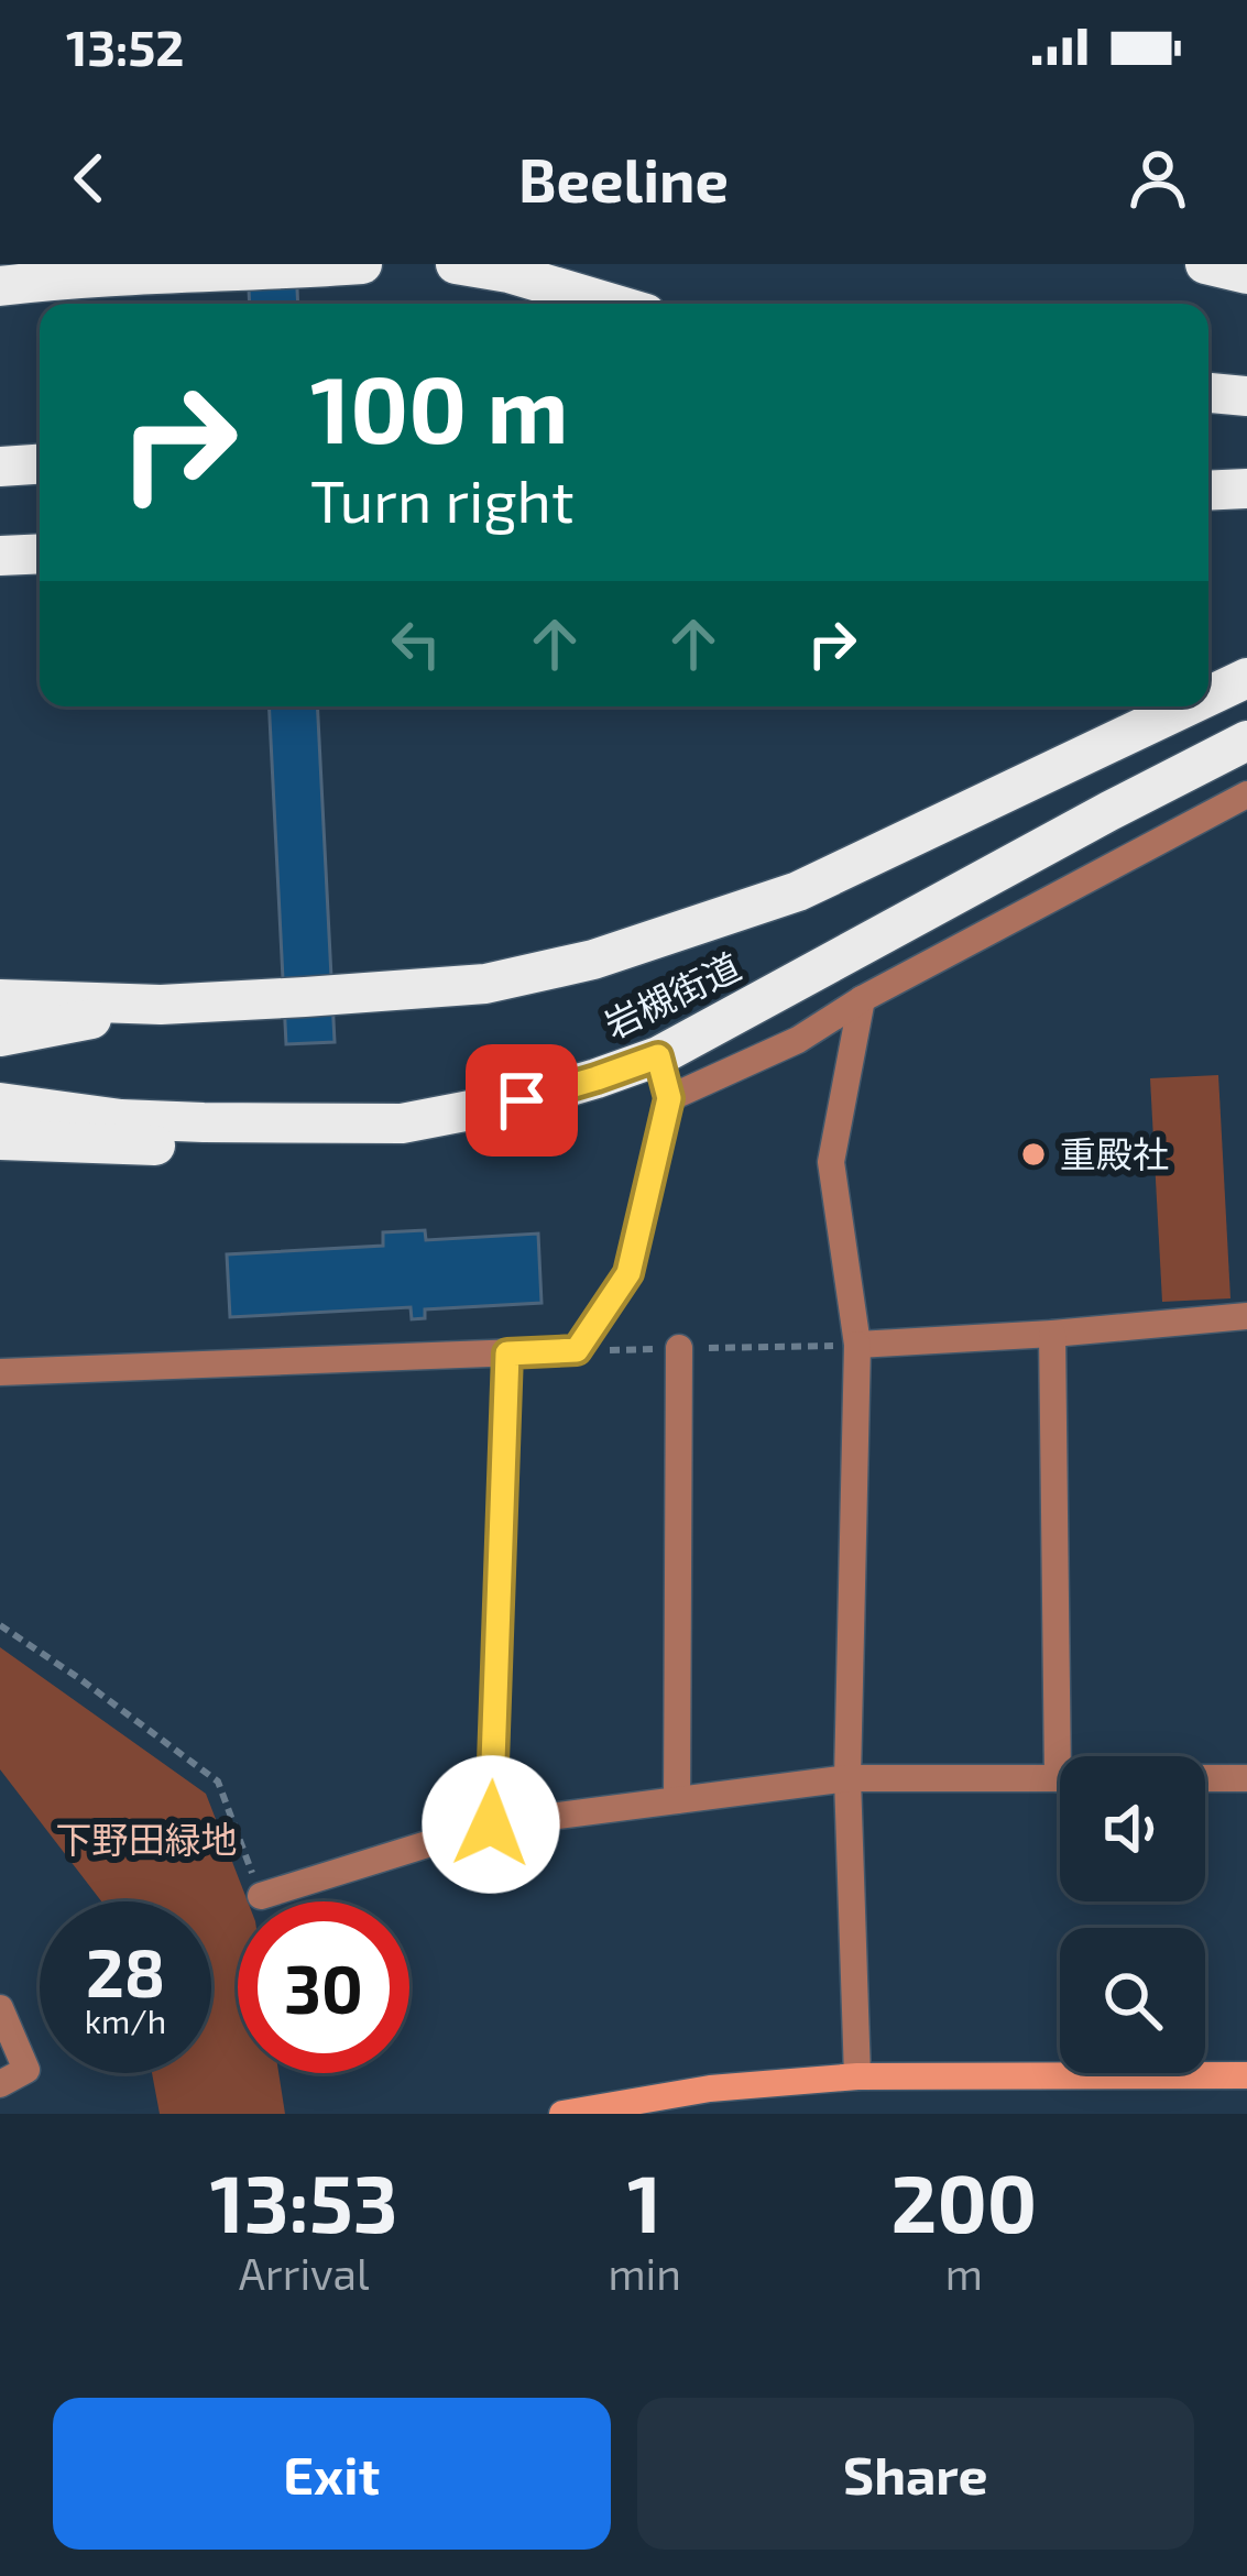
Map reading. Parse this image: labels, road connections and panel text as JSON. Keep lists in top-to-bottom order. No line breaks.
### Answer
{"streets":{"highway":["岩槻街道"]},"parks":["下野田緑地"],"places":["重殿社"],"page":{"status":"13:52","header":"Beeline","turn":["100 m","Turn right"],"speed":"28 km/h","limit":"30","eta":["13:53","Arrival","1","min","200","m"],"buttons":["Exit","Share"]}}
